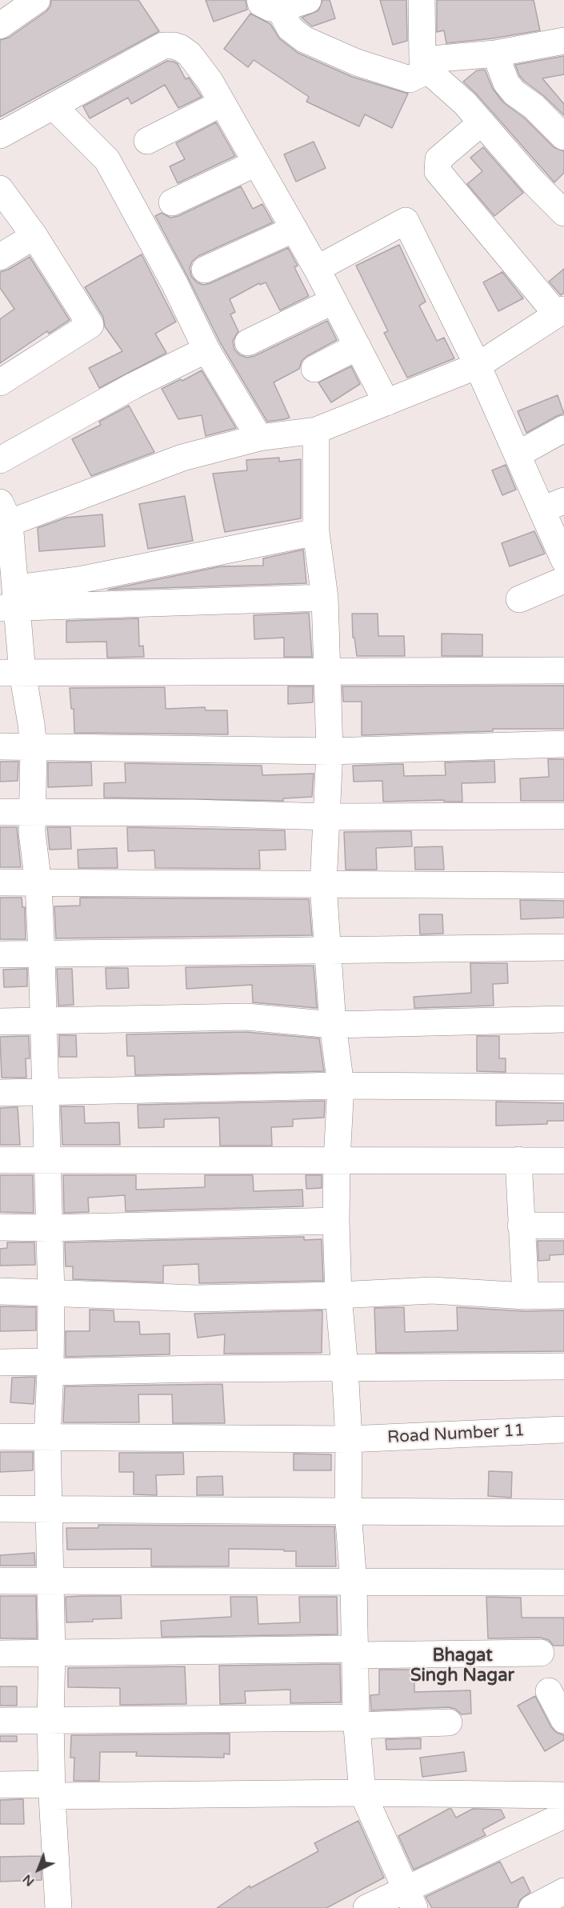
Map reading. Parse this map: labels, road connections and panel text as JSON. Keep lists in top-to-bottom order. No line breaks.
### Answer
{"streets":{"street":["Road Number 11"]},"districts":["Bhagat Singh Nagar"],"north":"bottom left"}
